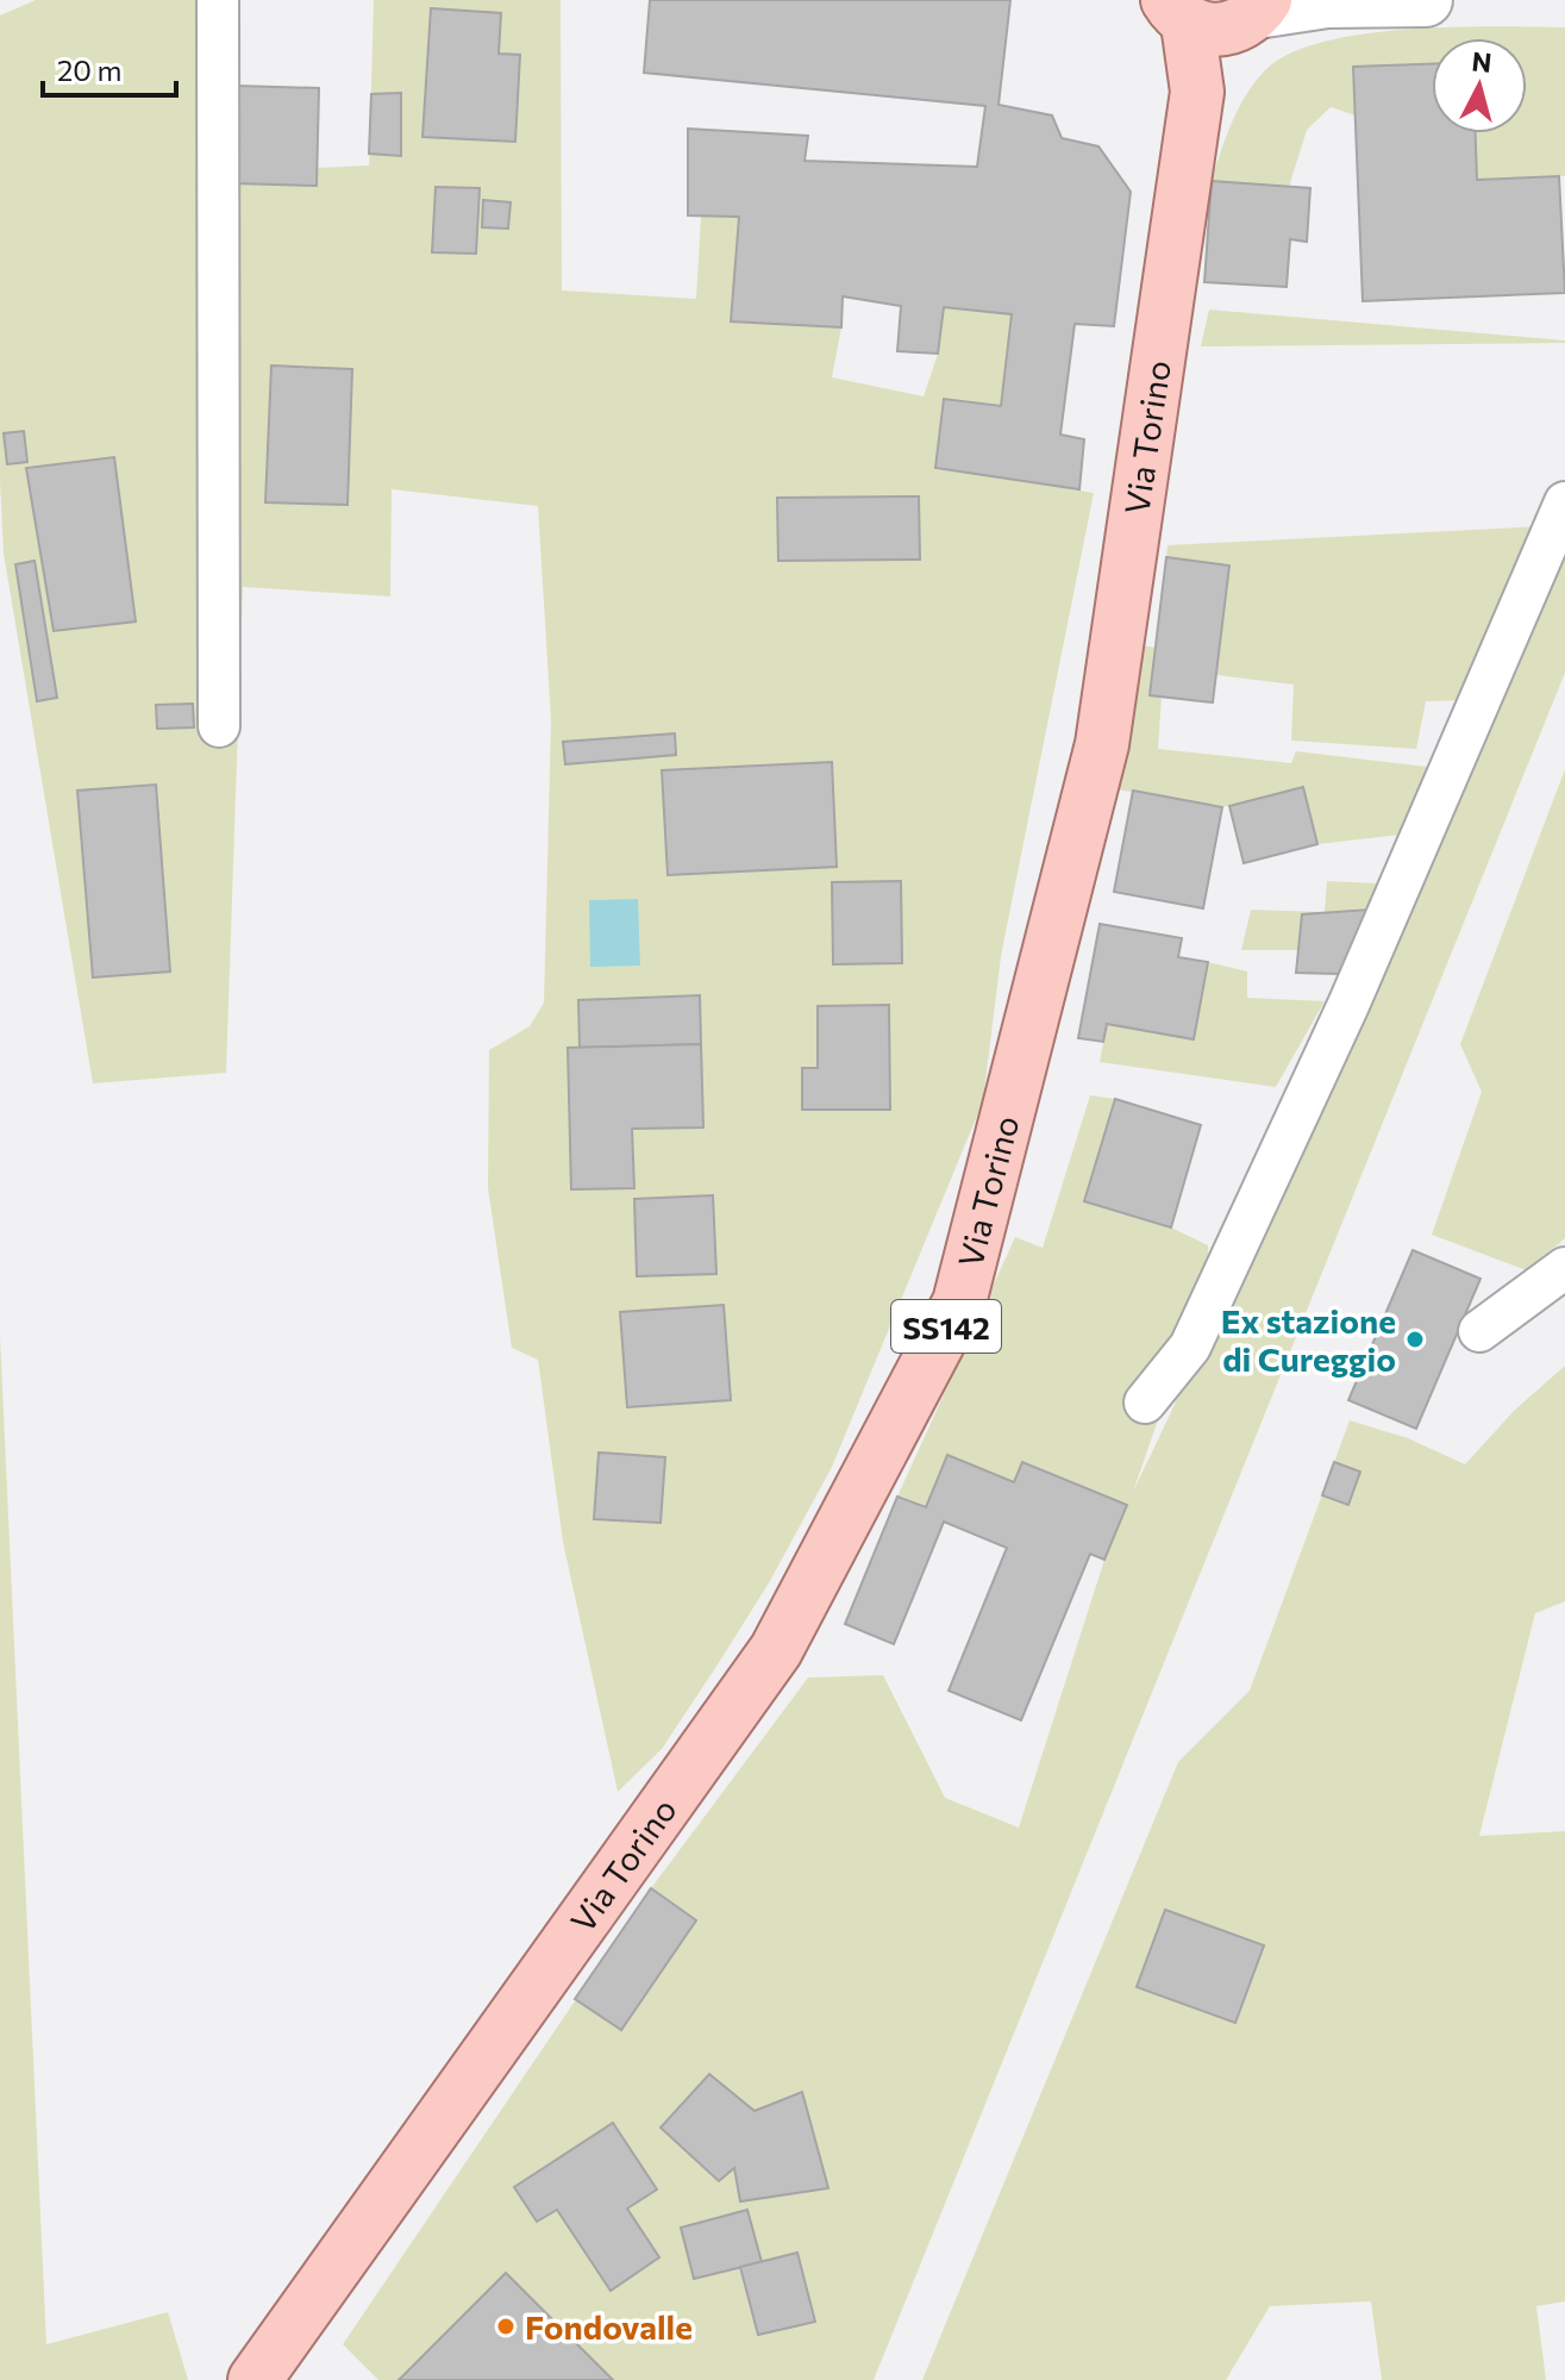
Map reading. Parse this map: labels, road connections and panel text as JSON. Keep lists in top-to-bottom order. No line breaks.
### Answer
{"streets":{"main road":["Via Torino","SS142"]},"places":["Ex stazione di Cureggio","Fondovalle"],"scale_bar":"20 m","north":"top"}
